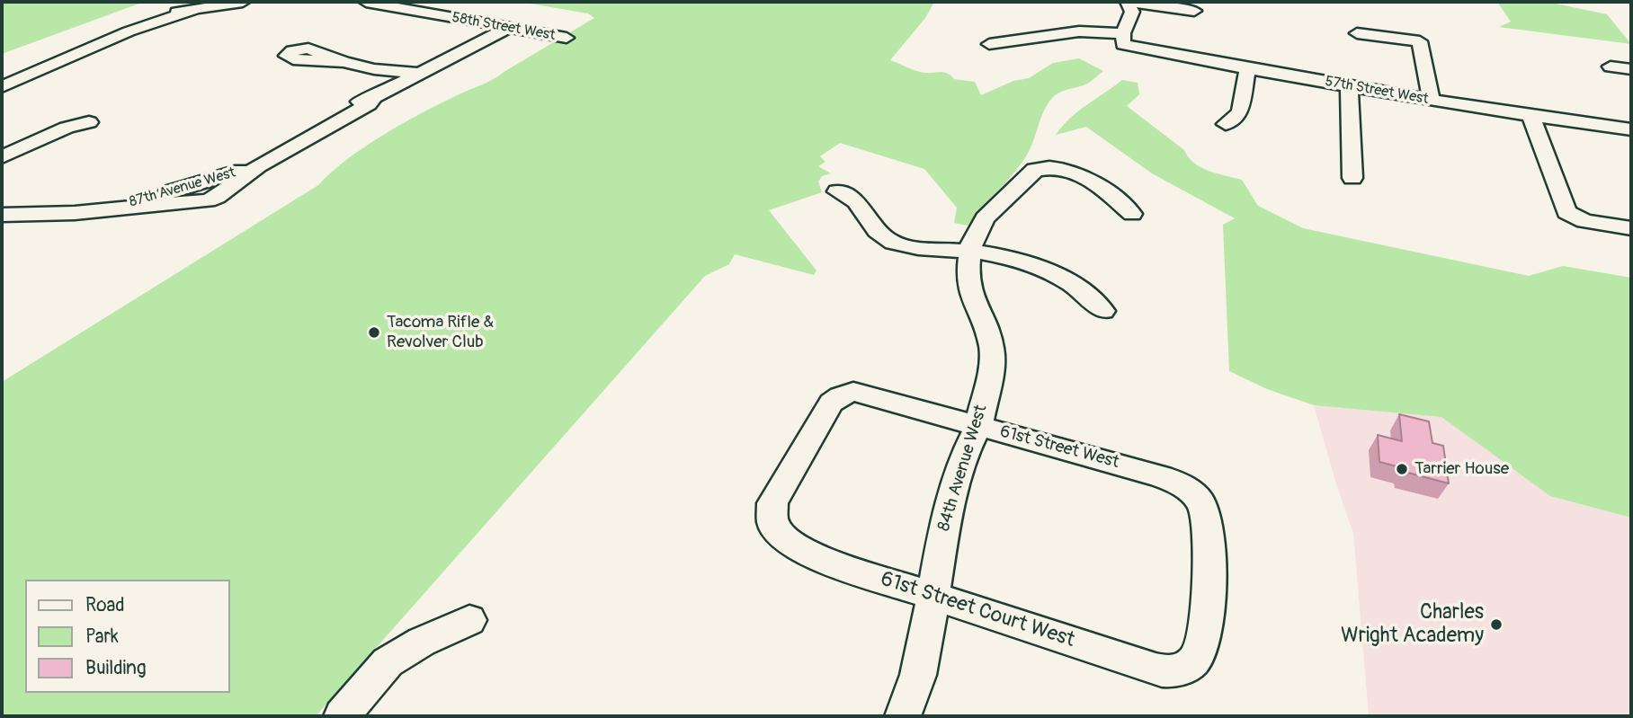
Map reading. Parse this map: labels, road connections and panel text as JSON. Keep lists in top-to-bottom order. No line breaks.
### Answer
{"streets":{"street":["58th Street West","57th Street West","87th Avenue West","61st Street West","84th Avenue West","61st Street Court West"]},"crossings":[["58th Street West","87th Avenue West"],["61st Street West","84th Avenue West"],["61st Street West","61st Street Court West"],["84th Avenue West","61st Street Court West"]],"places":["Tacoma Rifle & Revolver Club","Tarrier House","Charles Wright Academy"],"legend":["Road","Park","Building"]}
